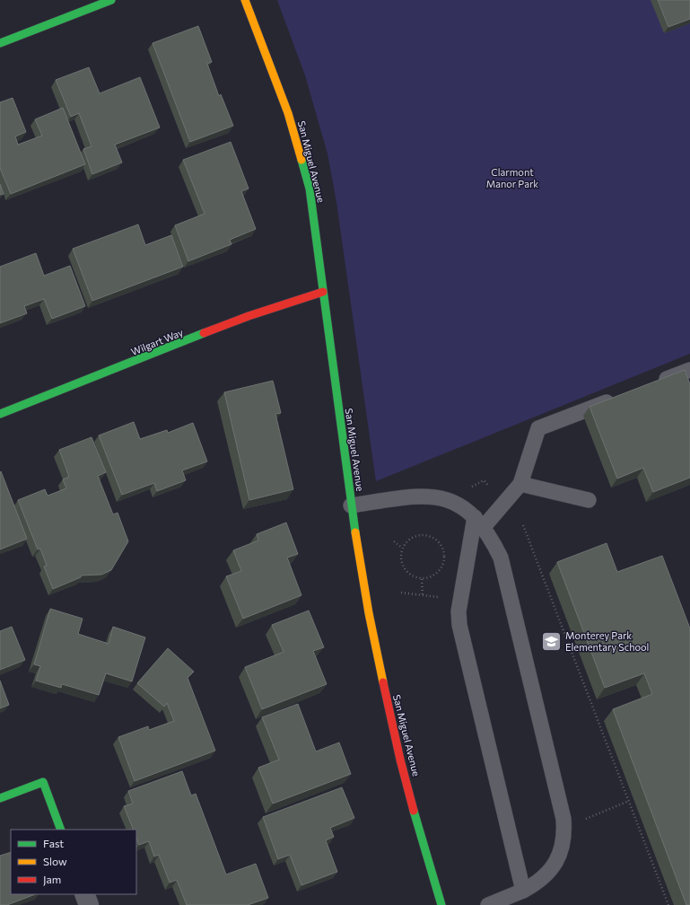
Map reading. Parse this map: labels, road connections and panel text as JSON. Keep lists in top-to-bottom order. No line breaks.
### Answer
{"streets":{"street":["San Miguel Avenue","Wilgart Way"]},"crossings":[["San Miguel Avenue","Wilgart Way"]],"parks":["Clarmont Manor Park"],"places":{"school or university":["Monterey Park Elementary School"]},"legend":["Fast","Slow","Jam"]}
